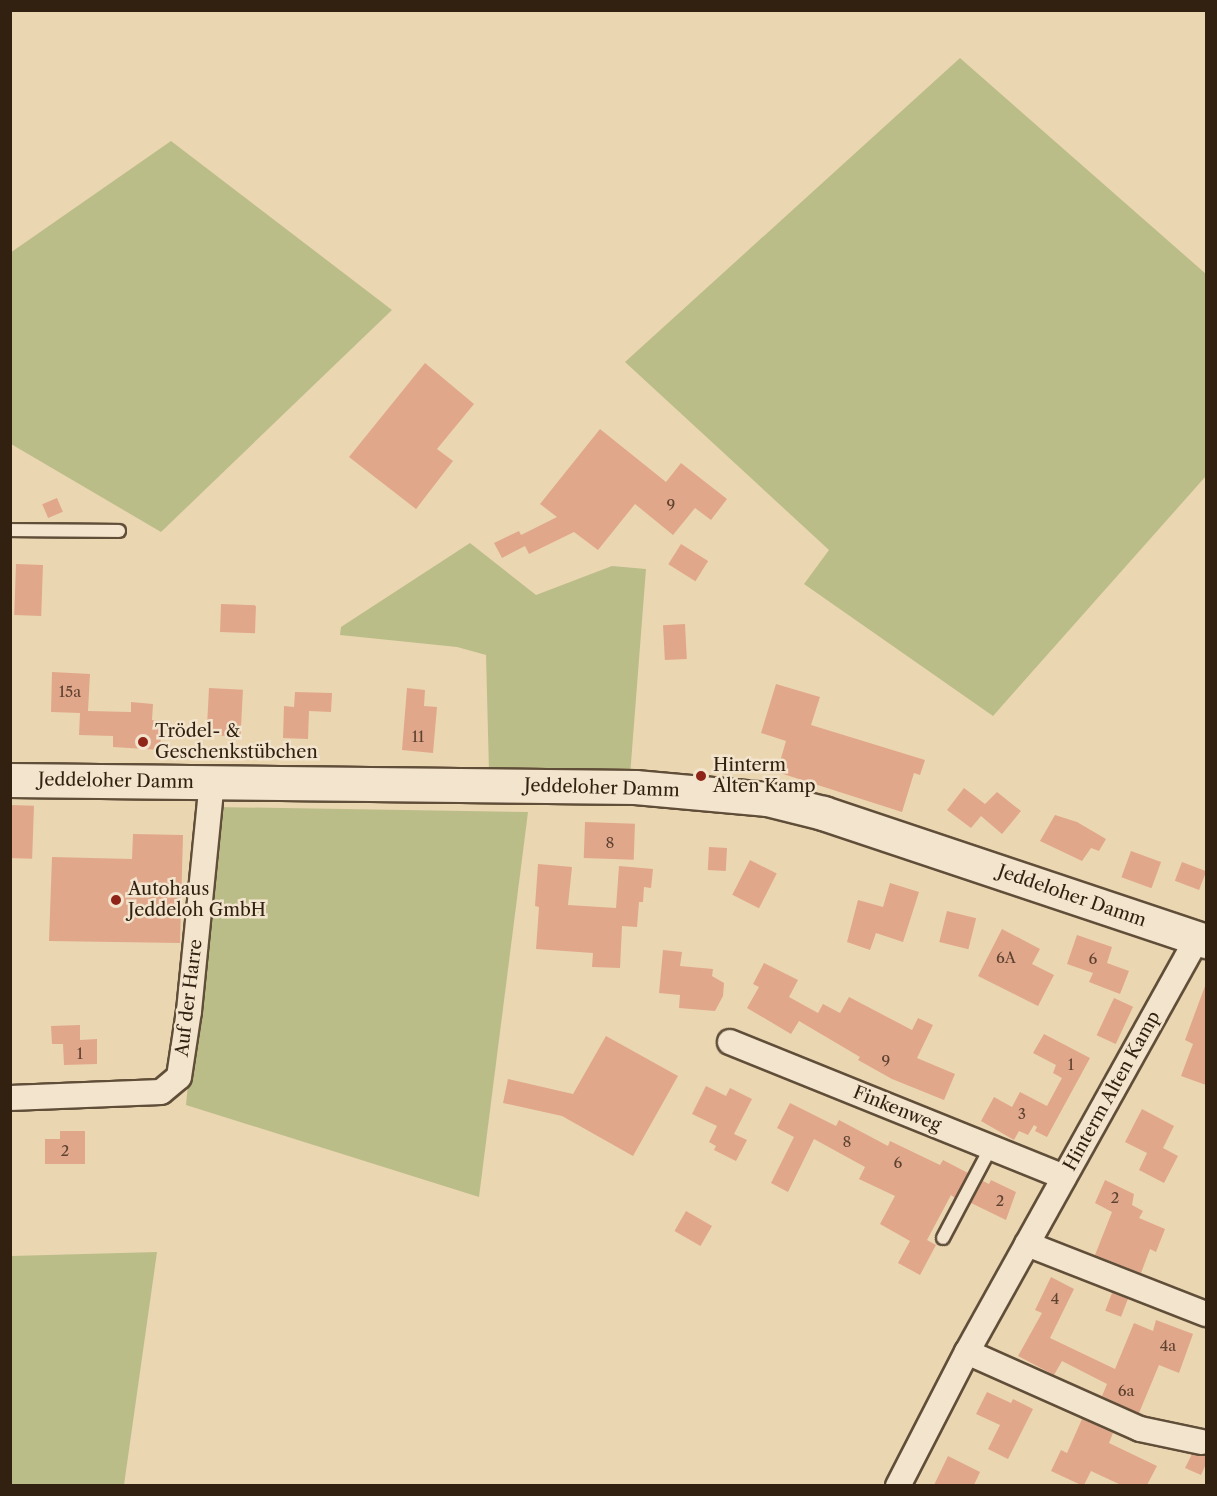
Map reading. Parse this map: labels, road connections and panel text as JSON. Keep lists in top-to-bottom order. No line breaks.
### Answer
{"streets":{"main road":["Jeddeloher Damm"],"street":["Auf der Harre","Hinterm Alten Kamp","Finkenweg"]},"crossings":[["Jeddeloher Damm","Auf der Harre"],["Jeddeloher Damm","Hinterm Alten Kamp"],["Hinterm Alten Kamp","Finkenweg"]],"places":["Trödel- & Geschenkstübchen","Hinterm Alten Kamp","Autohaus Jeddeloh GmbH"],"house_numbers":["9","15a","11","8","6A","6","1","9","1","3","8","2","6","2","2","4","4a","6a"]}
